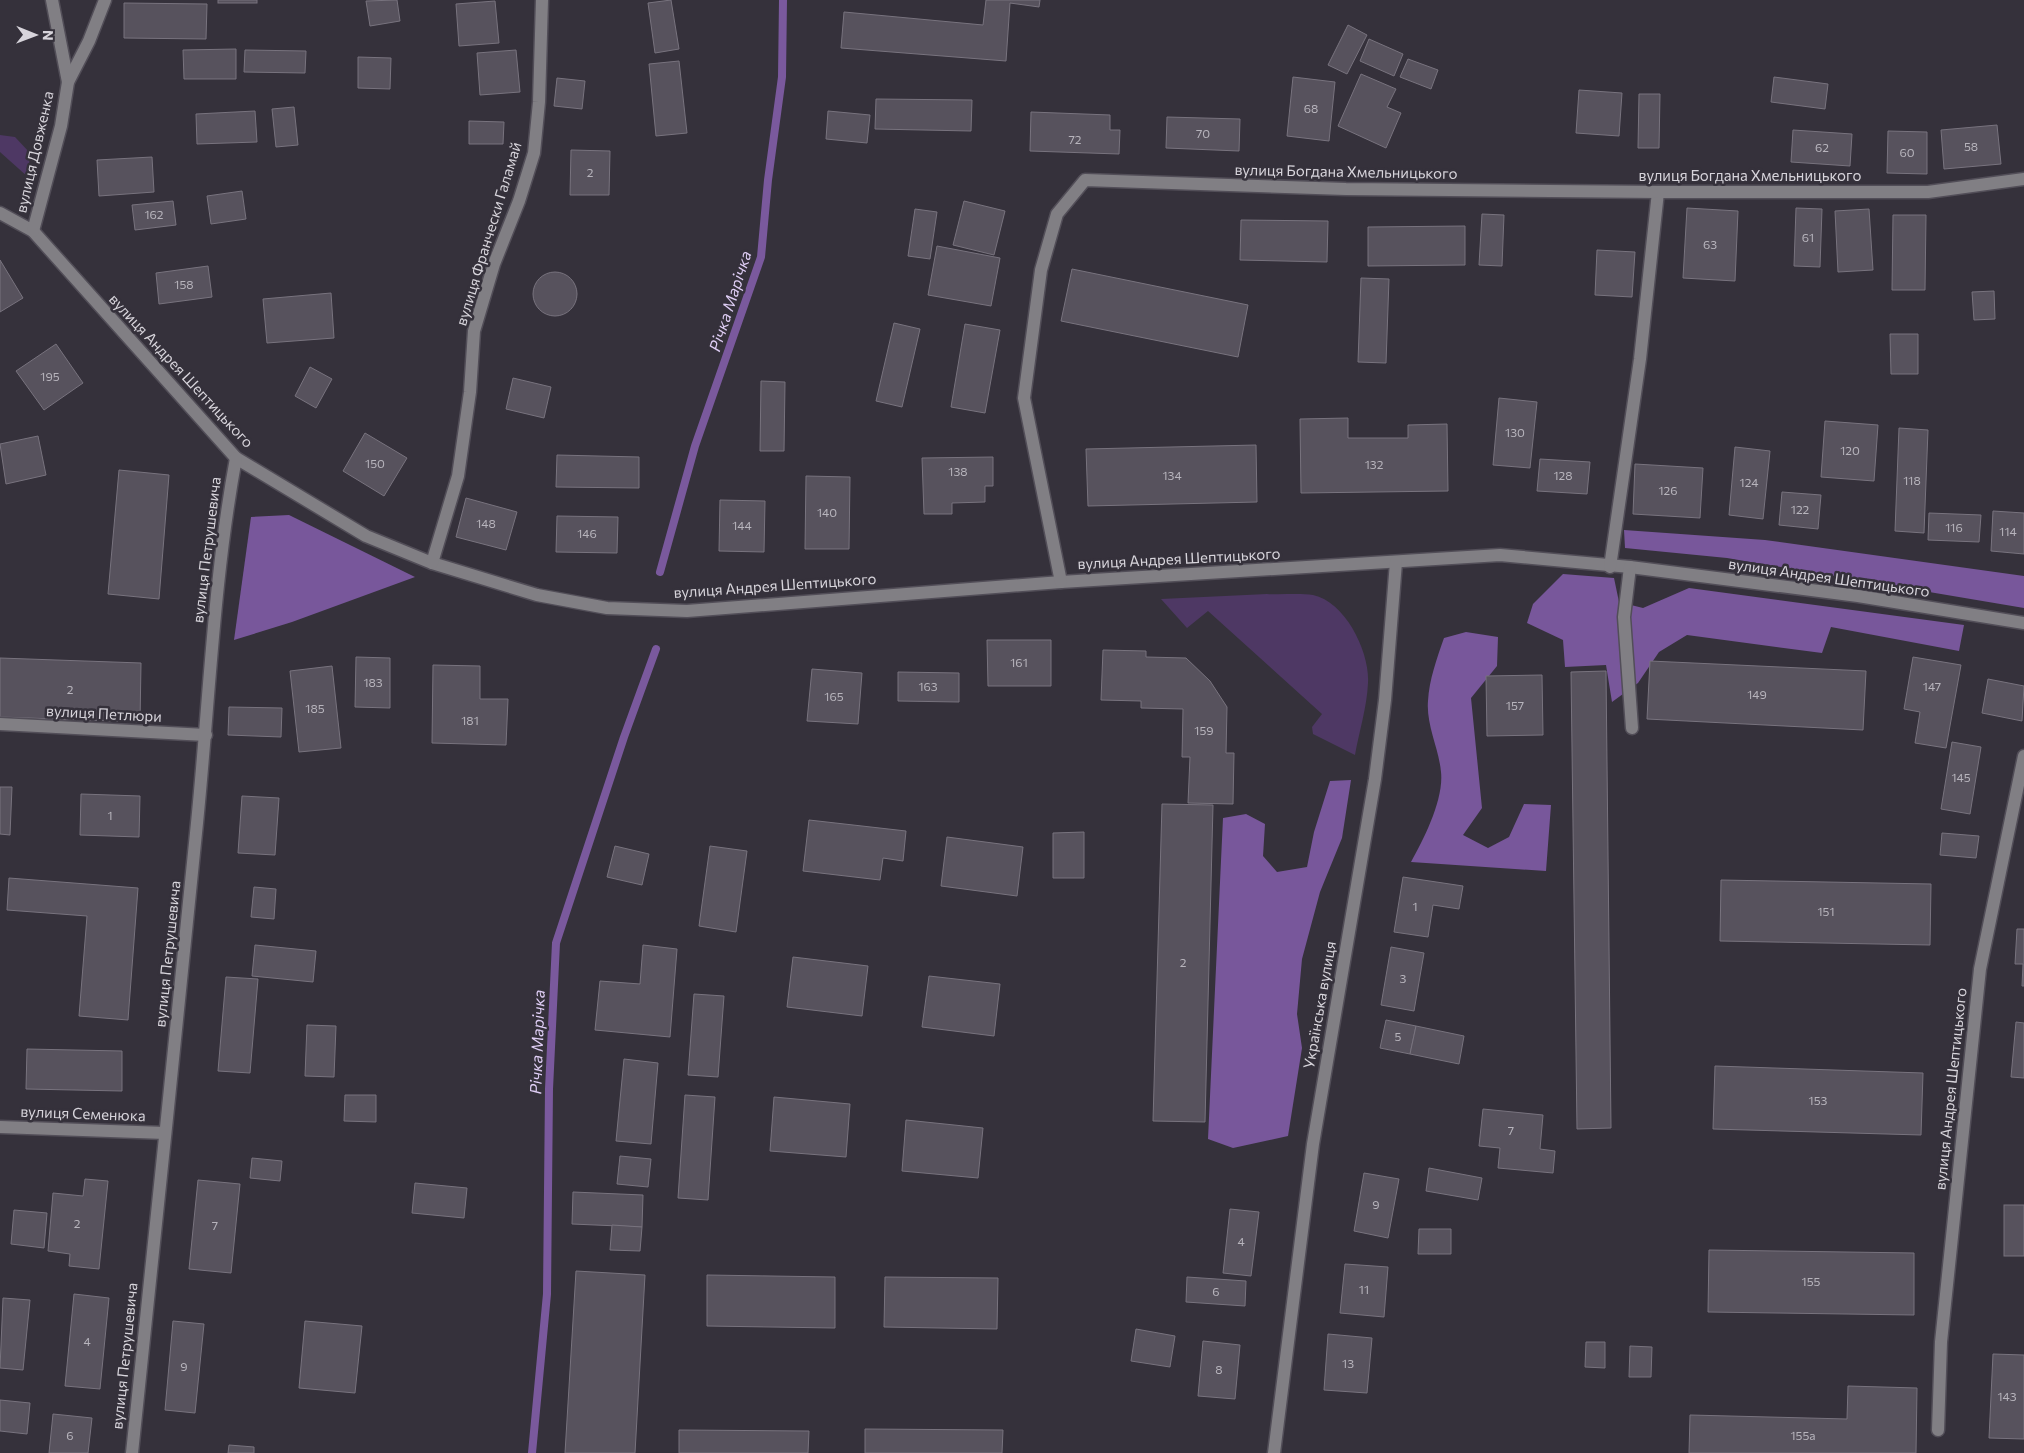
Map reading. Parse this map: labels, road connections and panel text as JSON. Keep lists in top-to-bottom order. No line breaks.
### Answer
{"streets":{"street":["вулиця Довженка","вулиця Богдана Хмельницького","вулиця Франчески Галамай","вулиця Андрея Шептицького","вулиця Петрушевича","вулиця Петлюри","Українська вулиця","вулиця Семенюка"]},"crossings":[["вулиця Довженка","вулиця Андрея Шептицького"],["вулиця Богдана Хмельницького","вулиця Андрея Шептицького"],["вулиця Франчески Галамай","вулиця Андрея Шептицького"],["вулиця Андрея Шептицького","вулиця Петрушевича"],["вулиця Андрея Шептицького","Українська вулиця"],["вулиця Петрушевича","вулиця Петлюри"],["вулиця Петрушевича","вулиця Семенюка"]],"water":["Річка Марічка"],"house_numbers":["68","70","72","58","62","60","2","162","61","63","158","195","130","120","150","132","138","134","128","118","124","126","122","140","148","144","116","114","146","161","183","163","147","2","149","165","157","185","181","159","145","1","1","151","2","3","5","153","7","9","2","7","4","155","11","6","4","13","9","8","143","6","155а"],"north":"right"}
